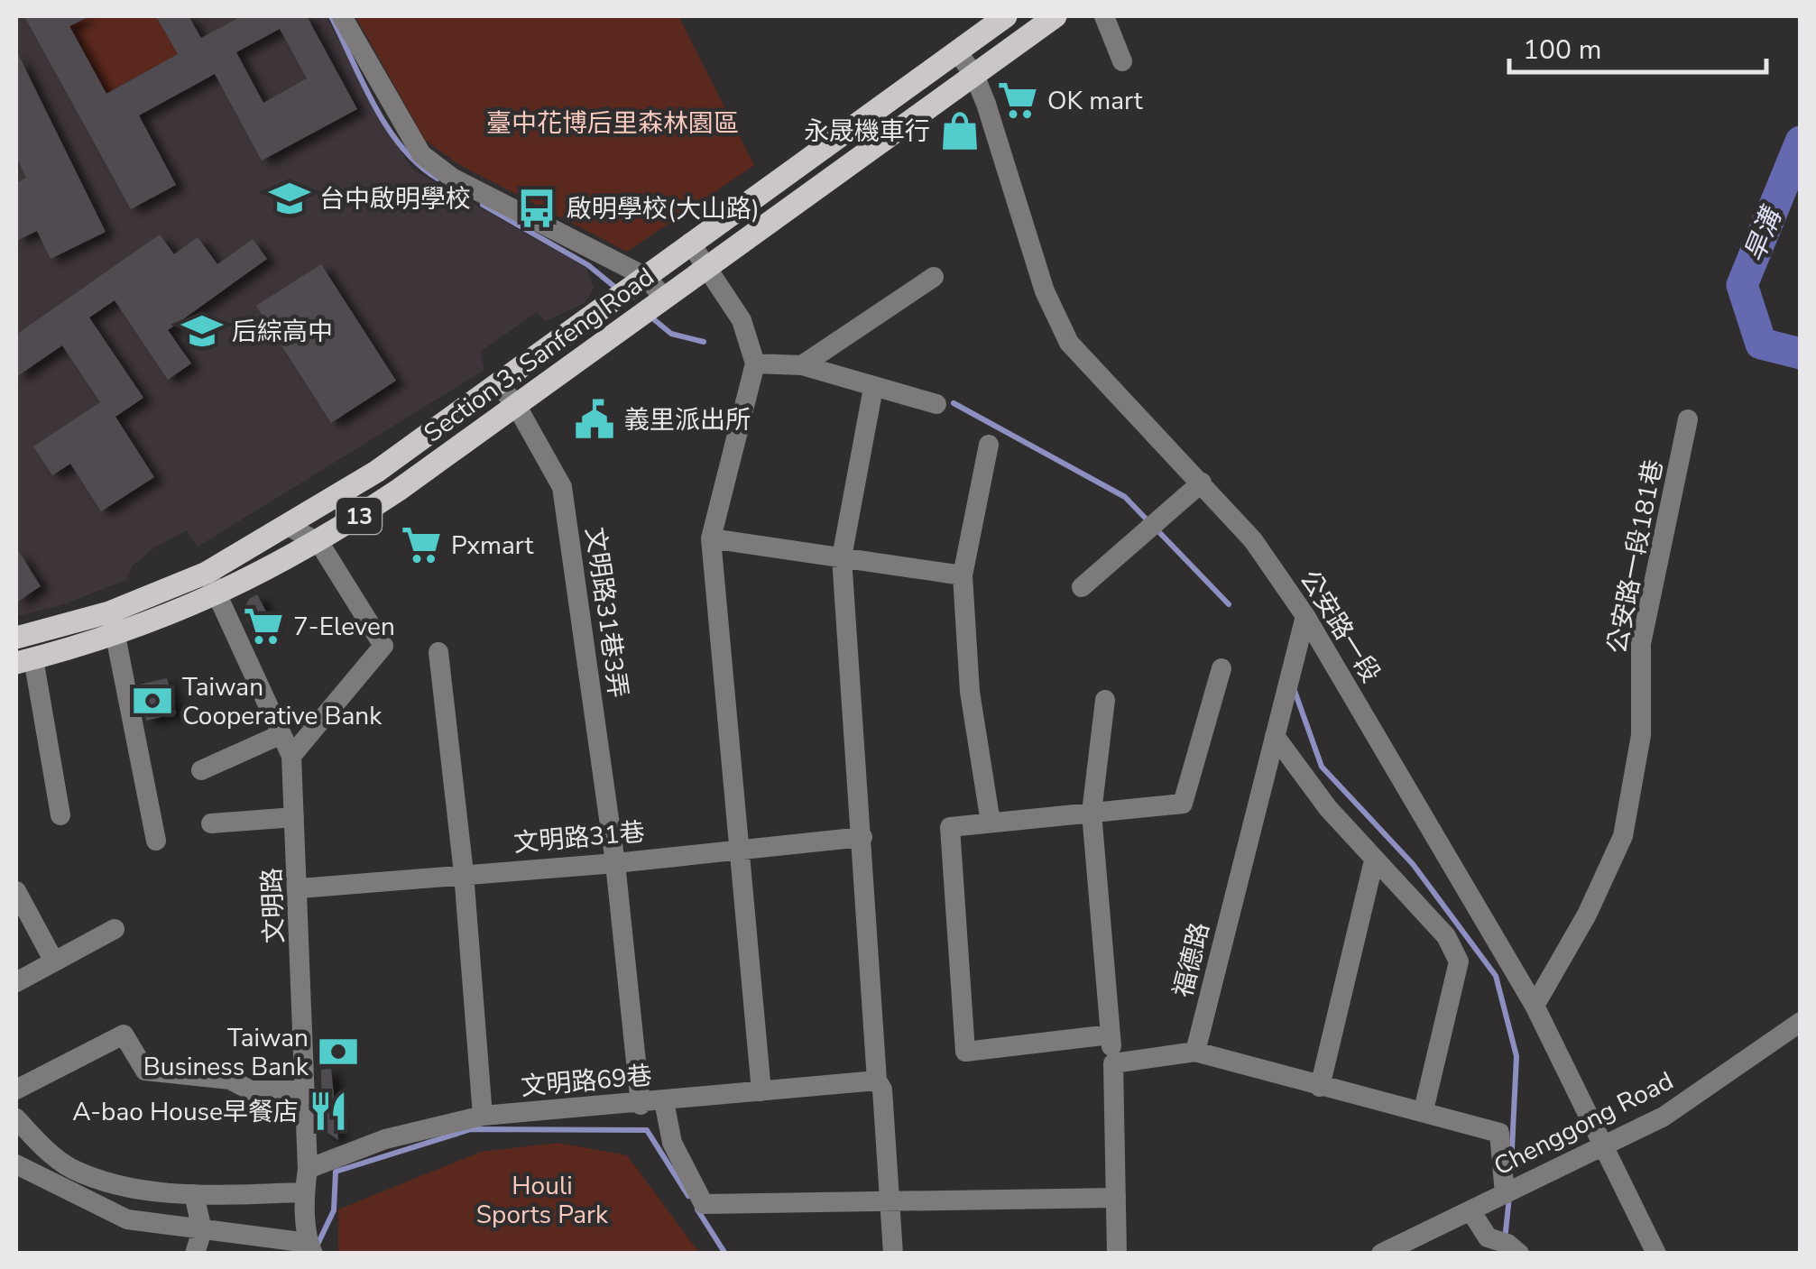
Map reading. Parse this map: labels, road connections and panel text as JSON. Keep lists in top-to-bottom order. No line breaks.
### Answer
{"streets":{"main road":["Section 3, Sanfeng Road","13"],"street":["公安路一段181巷","文明路31巷3弄","公安路一段","文明路31巷","文明路","福德路","文明路69巷","Chenggong Road"]},"crossings":[["Section 3, Sanfeng Road","文明路31巷3弄"],["Section 3, Sanfeng Road","公安路一段"],["Section 3, Sanfeng Road","文明路"],["公安路一段181巷","公安路一段"],["文明路31巷3弄","文明路31巷"],["文明路31巷3弄","文明路69巷"],["公安路一段","福德路"],["公安路一段","Chenggong Road"],["文明路31巷","文明路"],["文明路","文明路69巷"]],"water":["旱溝"],"parks":["臺中花博后里森林園區","Houli Sports Park"],"places":{"supermarket":["OK mart","Pxmart","7-Eleven"],"shop":["永晟機車行"],"school or university":["台中啟明學校","后綜高中"],"bus stop":["啟明學校(大山路)"],"public building":["義里派出所"],"bank":["Taiwan Cooperative Bank","Taiwan Business Bank"],"restaurant":["A-bao House早餐店"]},"scale_bar":"100 m"}
